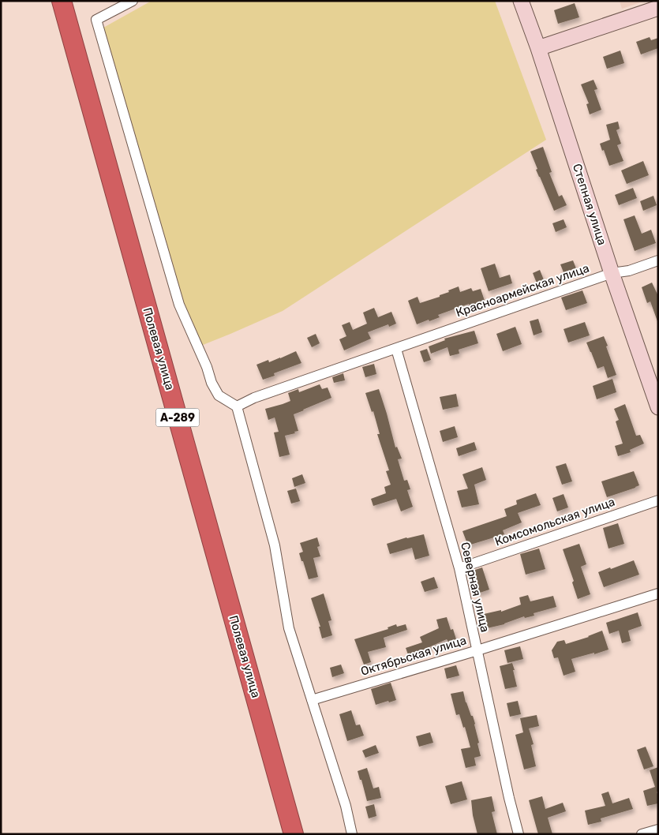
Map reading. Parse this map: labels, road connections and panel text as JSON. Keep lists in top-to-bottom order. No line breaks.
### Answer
{"streets":{"highway":["Полевая улица","А-289"],"main road":["Степная улица"],"street":["Красноармейская улица","Комсомольская улица","Северная улица","Октябрьская улица"]},"crossings":[["Степная улица","Красноармейская улица"],["Красноармейская улица","Северная улица"],["Комсомольская улица","Северная улица"],["Северная улица","Октябрьская улица"]]}
